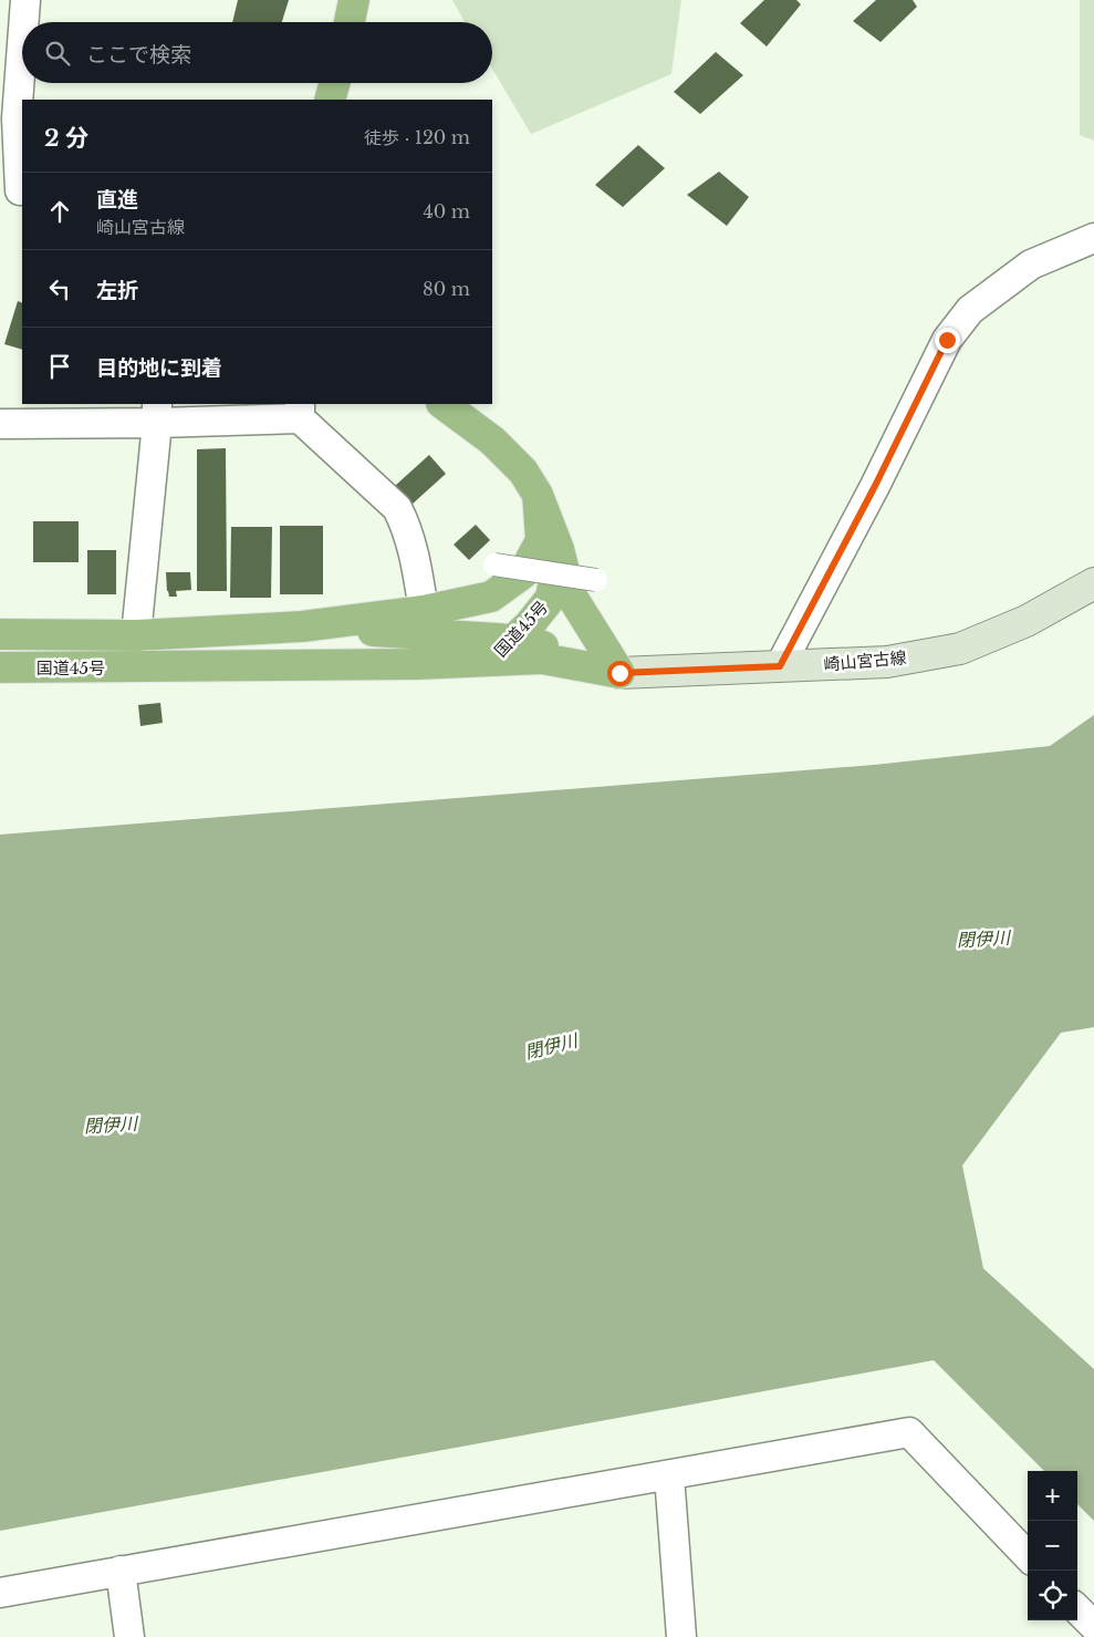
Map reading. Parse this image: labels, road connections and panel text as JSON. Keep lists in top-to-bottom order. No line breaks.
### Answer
{"streets":{"highway":["国道45号"],"main road":["崎山宮古線"]},"water":["閉伊川"],"page":{"search":"ここで検索","heading":["2 分","徒歩 · 120 m"],"list":[["直進","崎山宮古線","40 m"],["左折","80 m"],"目的地に到着"],"map_buttons":["+","−"]}}
